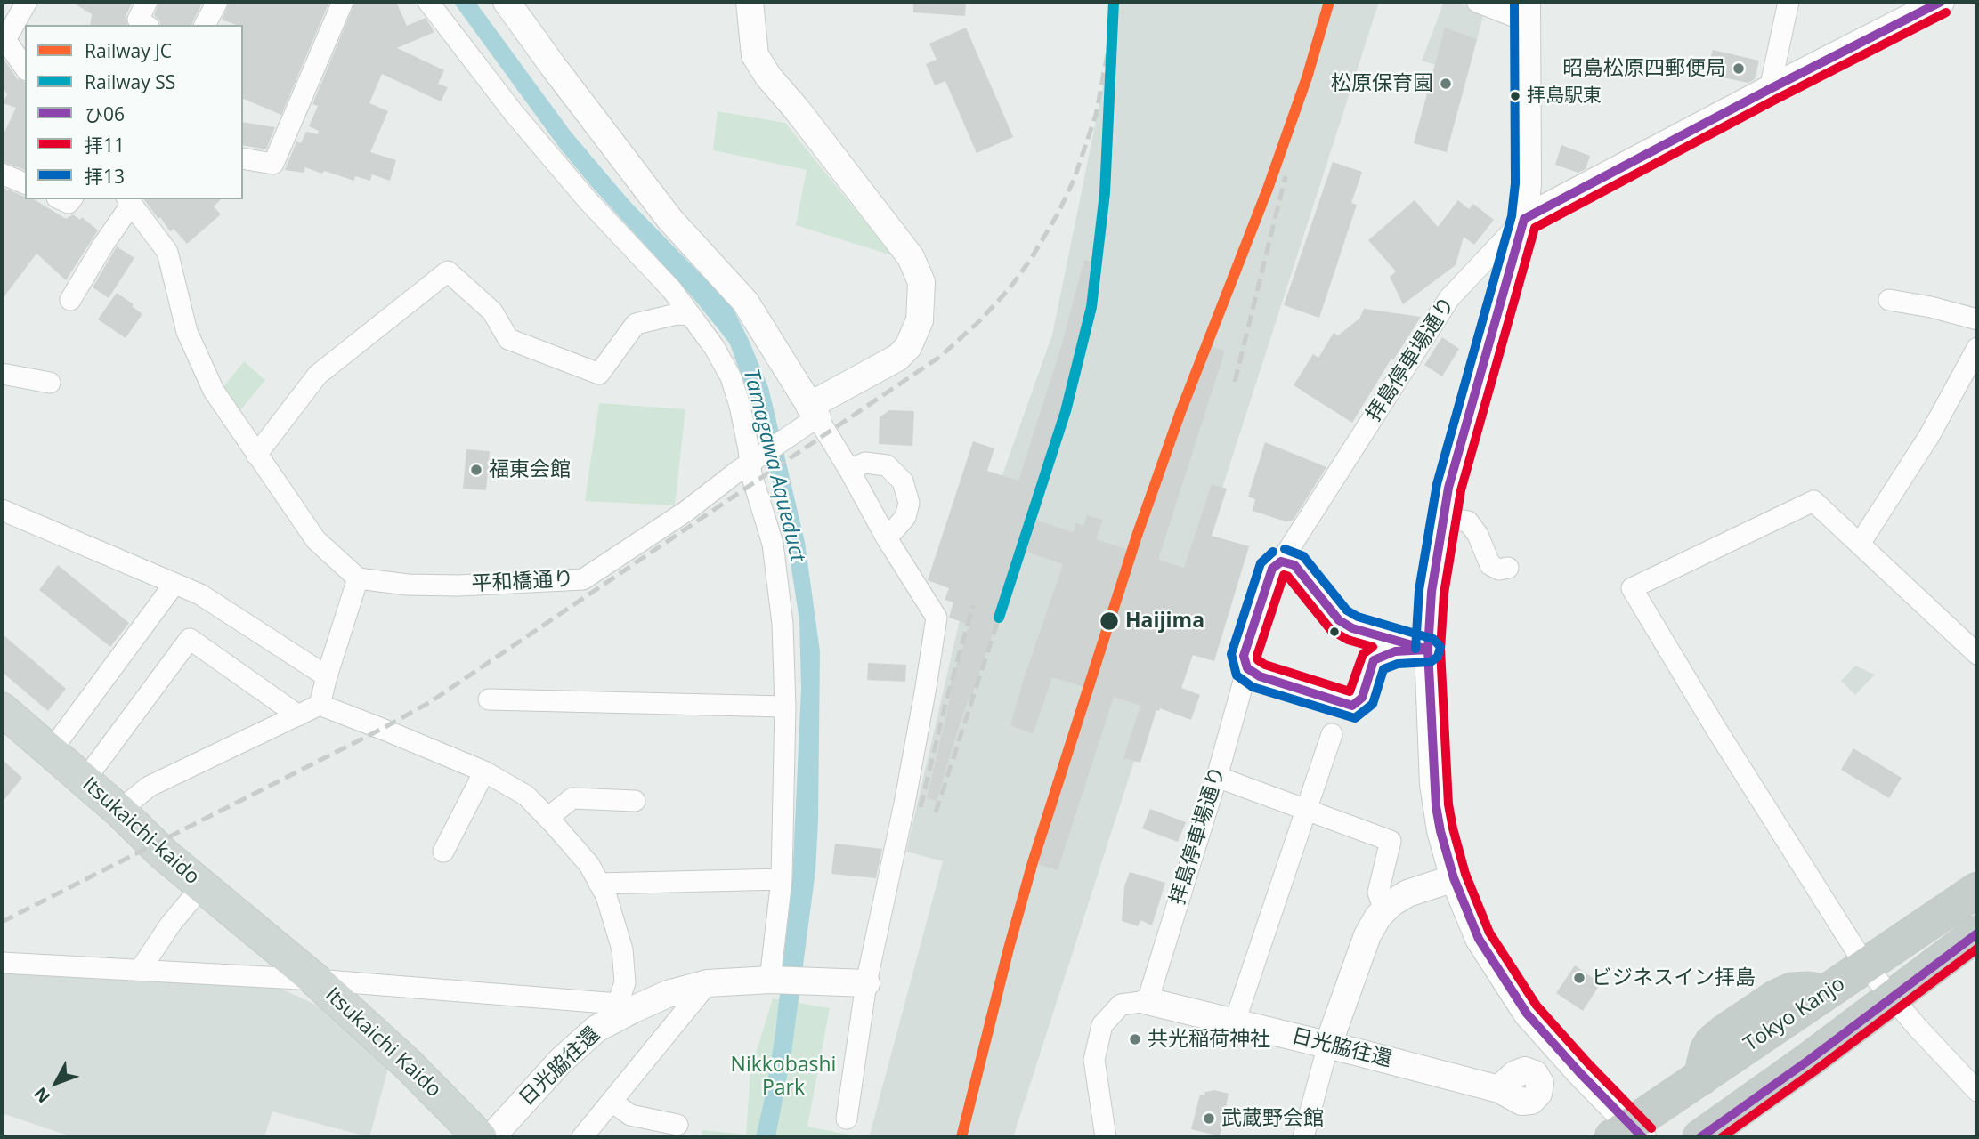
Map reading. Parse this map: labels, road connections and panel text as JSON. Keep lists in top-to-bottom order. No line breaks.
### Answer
{"streets":{"highway":["Tokyo Kanjo"],"main road":["Itsukaichi-kaido","Itsukaichi Kaido"],"street":["拝島停車場通り","平和橋通り","日光脇往還"]},"crossings":[["拝島停車場通り","日光脇往還"],["Itsukaichi-kaido","Itsukaichi Kaido"]],"water":["Tamagawa Aqueduct"],"parks":["Nikkobashi Park"],"places":["昭島松原四郵便局","松原保育園","拝島駅東","福東会館","Haijima","ビジネスイン拝島","共光稲荷神社","武蔵野会館"],"lines":["rail line JC","rail line SS","transit line ひ06","transit line 拝13","transit line 拝11"],"legend":["Railway JC","Railway SS","ひ06","拝11","拝13"],"north":"bottom left"}
